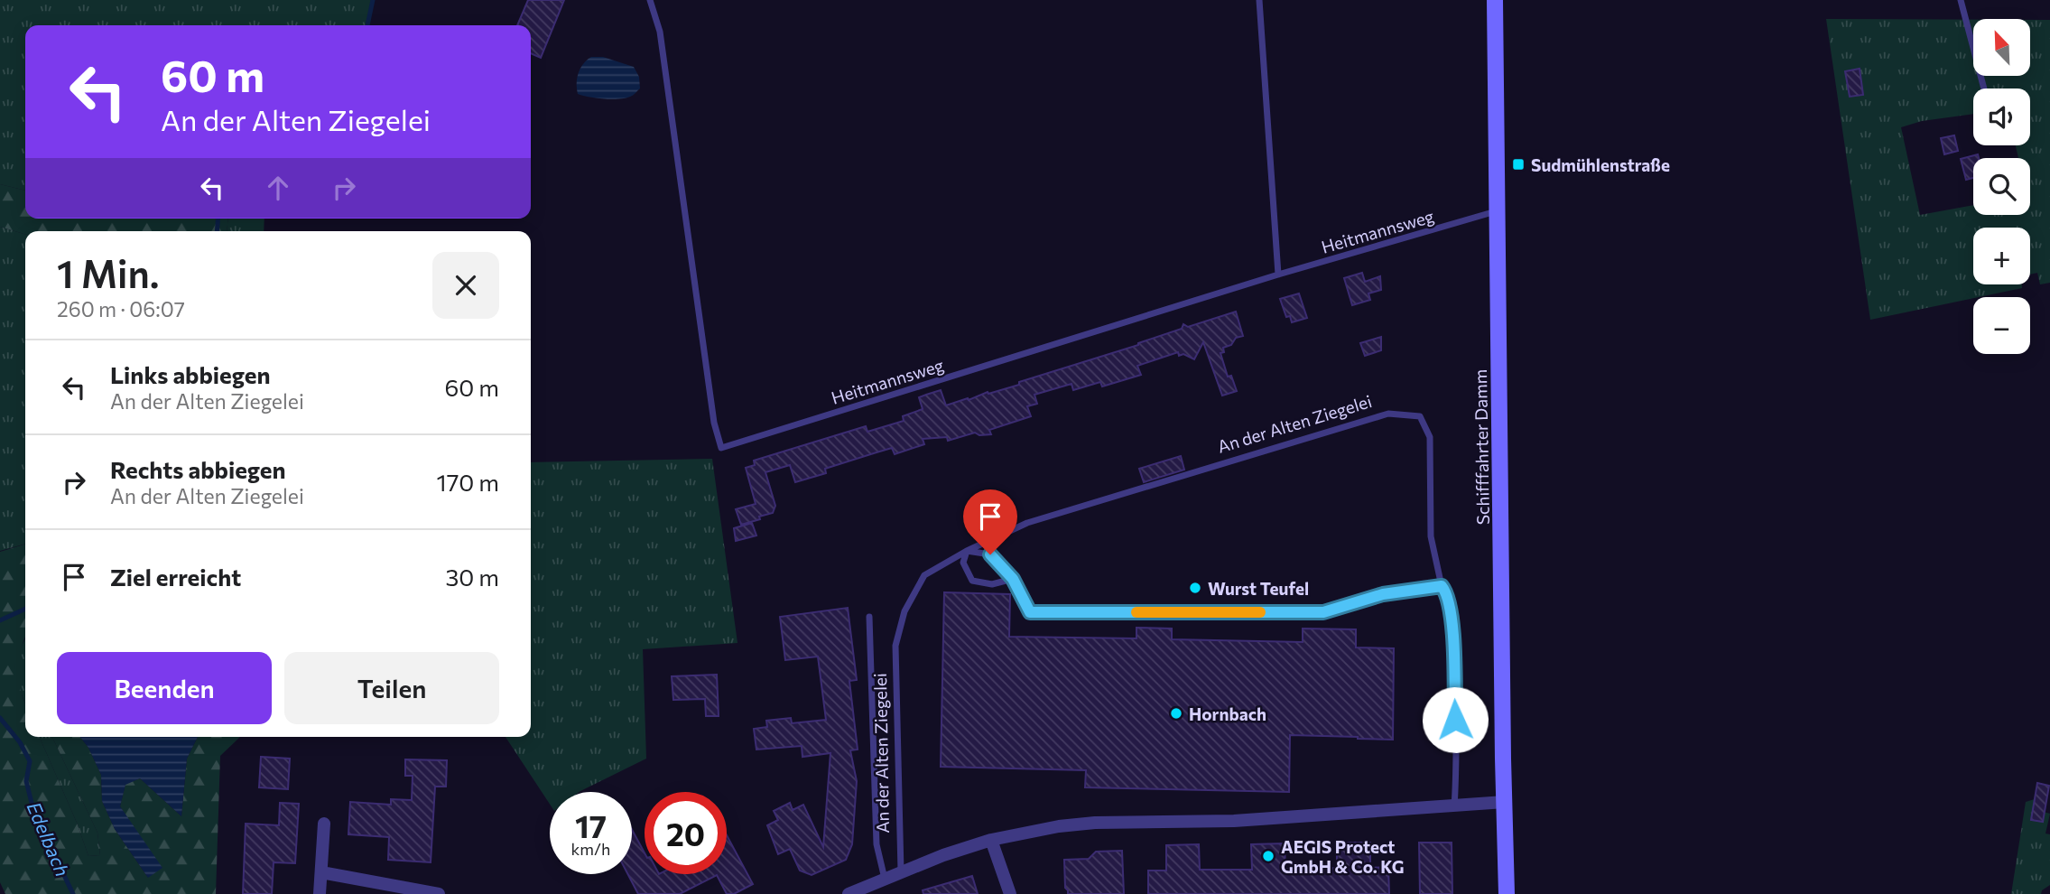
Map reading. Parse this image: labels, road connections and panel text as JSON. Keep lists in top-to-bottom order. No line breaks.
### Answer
{"streets":{"main road":["Schifffahrter Damm"],"lane":["Heitmannsweg","An der Alten Ziegelei"]},"crossings":[["Heitmannsweg","Schifffahrter Damm"]],"water":["Edelbach"],"places":{"transit":["Sudmühlenstraße"],"other":["Wurst Teufel","Hornbach","AEGIS Protect GmbH & Co. KG"]},"north":"top left","page":{"map_buttons":["+","−"],"turn":["60 m","An der Alten Ziegelei"],"heading":["1 Min.","260 m · 06:07"],"list":[{"name":"Links abbiegen","note":"An der Alten Ziegelei","value":"60 m"},{"name":"Rechts abbiegen","note":"An der Alten Ziegelei","value":"170 m"},{"name":"Ziel erreicht","value":"30 m"}],"buttons":["Beenden","Teilen"],"speed":"17 km/h","limit":"20"}}
